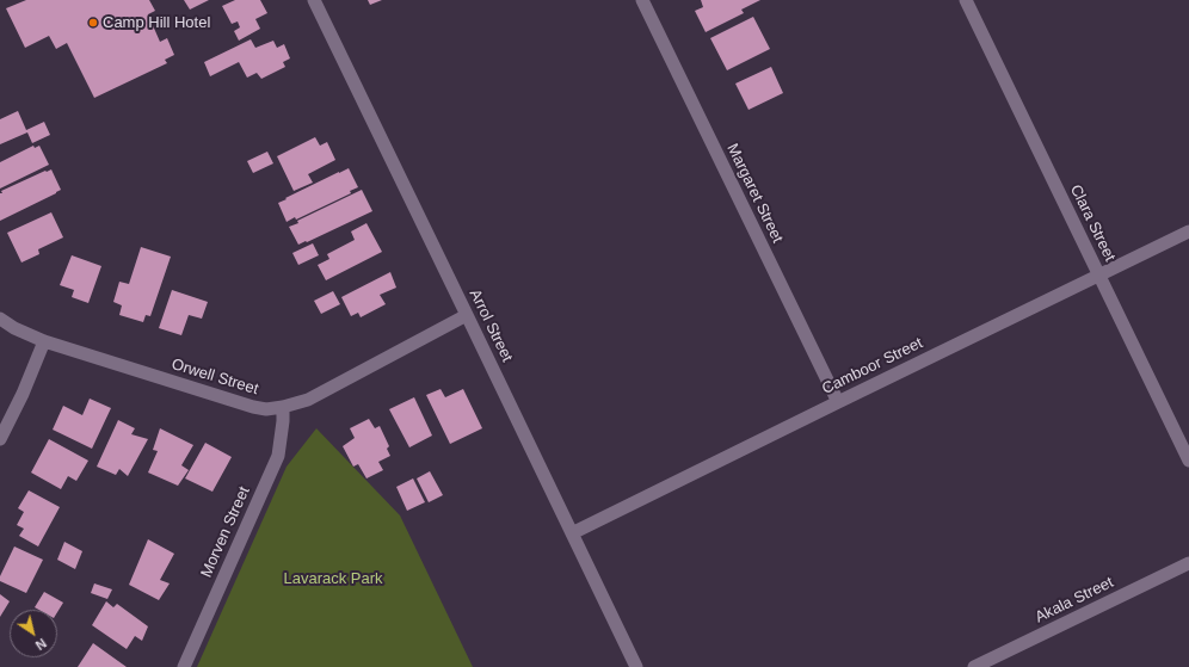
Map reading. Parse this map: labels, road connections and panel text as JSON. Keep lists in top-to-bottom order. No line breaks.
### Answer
{"streets":{"street":["Margaret Street","Clara Street","Arrol Street","Camboor Street","Orwell Street","Morven Street","Akala Street"]},"crossings":[["Margaret Street","Camboor Street"],["Clara Street","Camboor Street"],["Arrol Street","Camboor Street"],["Arrol Street","Orwell Street"],["Orwell Street","Morven Street"]],"parks":["Lavarack Park"],"places":["Camp Hill Hotel"],"north":"bottom right"}
